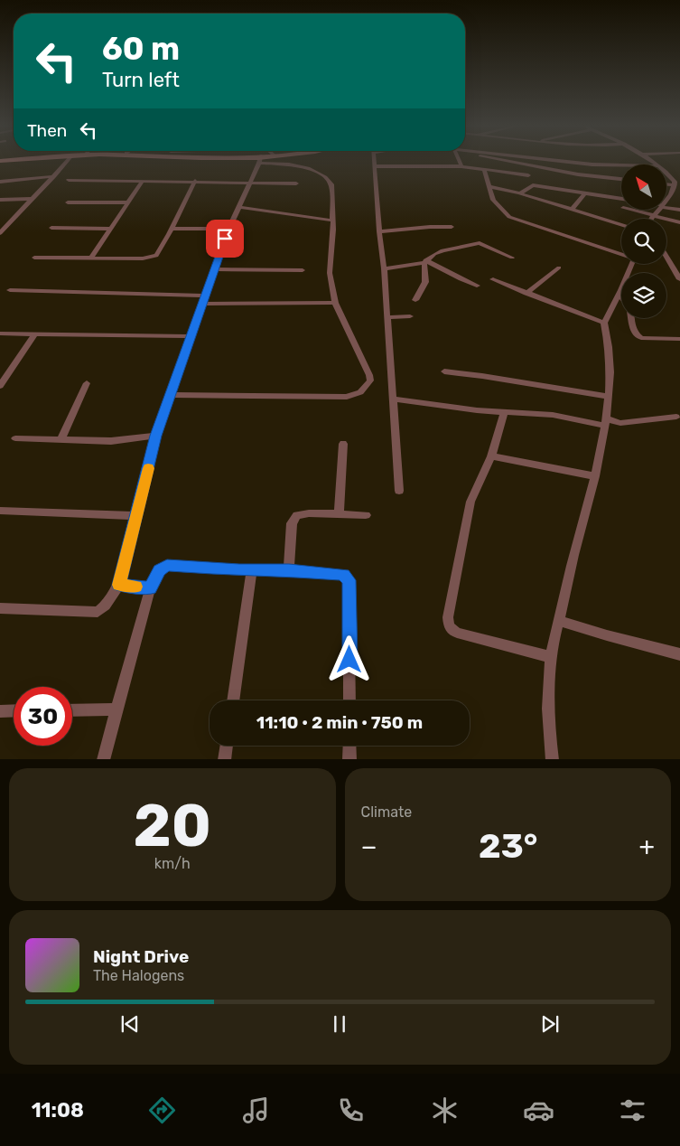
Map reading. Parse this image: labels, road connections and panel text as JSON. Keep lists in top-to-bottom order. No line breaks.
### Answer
{"north":"top left","page":{"turn":["60 m","Turn left"],"then":"Then","limit":"30","trip":"11:10 · 2 min · 750 m","tile":[["20","km/h"],"Climate"],"heat":["−","23°","+"],"song":["Night Drive","The Halogens"],"tabs":"11:08"}}
